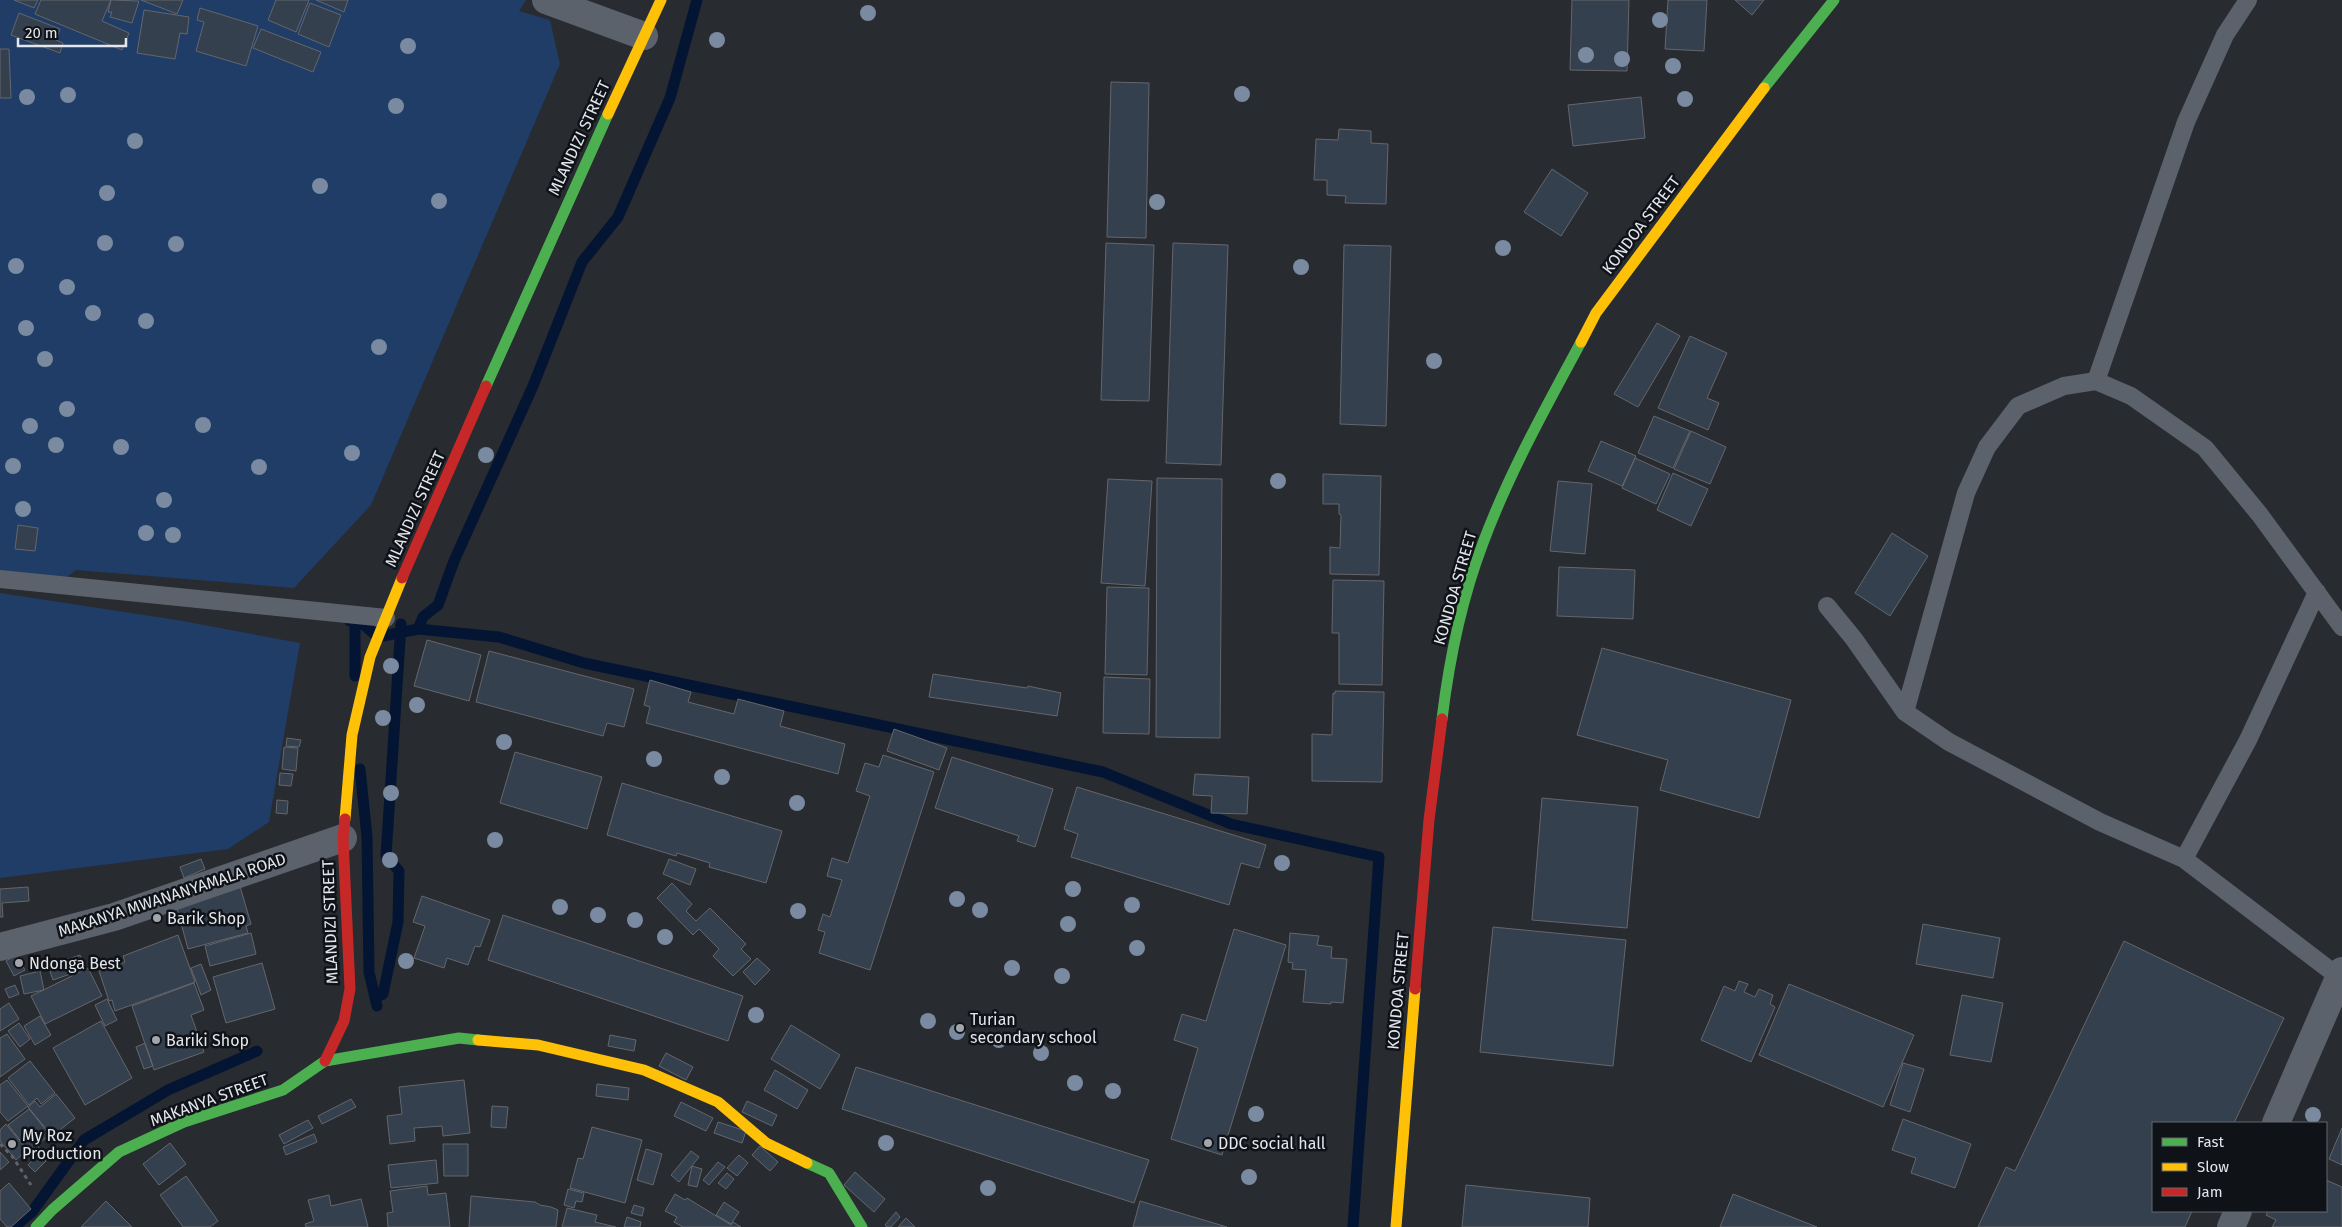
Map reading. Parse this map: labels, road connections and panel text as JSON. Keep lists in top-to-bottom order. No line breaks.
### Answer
{"streets":{"street":["MLANDIZI STREET","KONDOA STREET","MAKANYA MWANANYAMALA ROAD","MAKANYA STREET"]},"crossings":[["MLANDIZI STREET","MAKANYA MWANANYAMALA ROAD"],["MLANDIZI STREET","MAKANYA STREET"]],"places":["Barik Shop","Ndonga Best","Turian secondary school","Bariki Shop","DDC social hall","My Roz Production"],"legend":["Fast","Slow","Jam"],"scale_bar":"20 m"}
